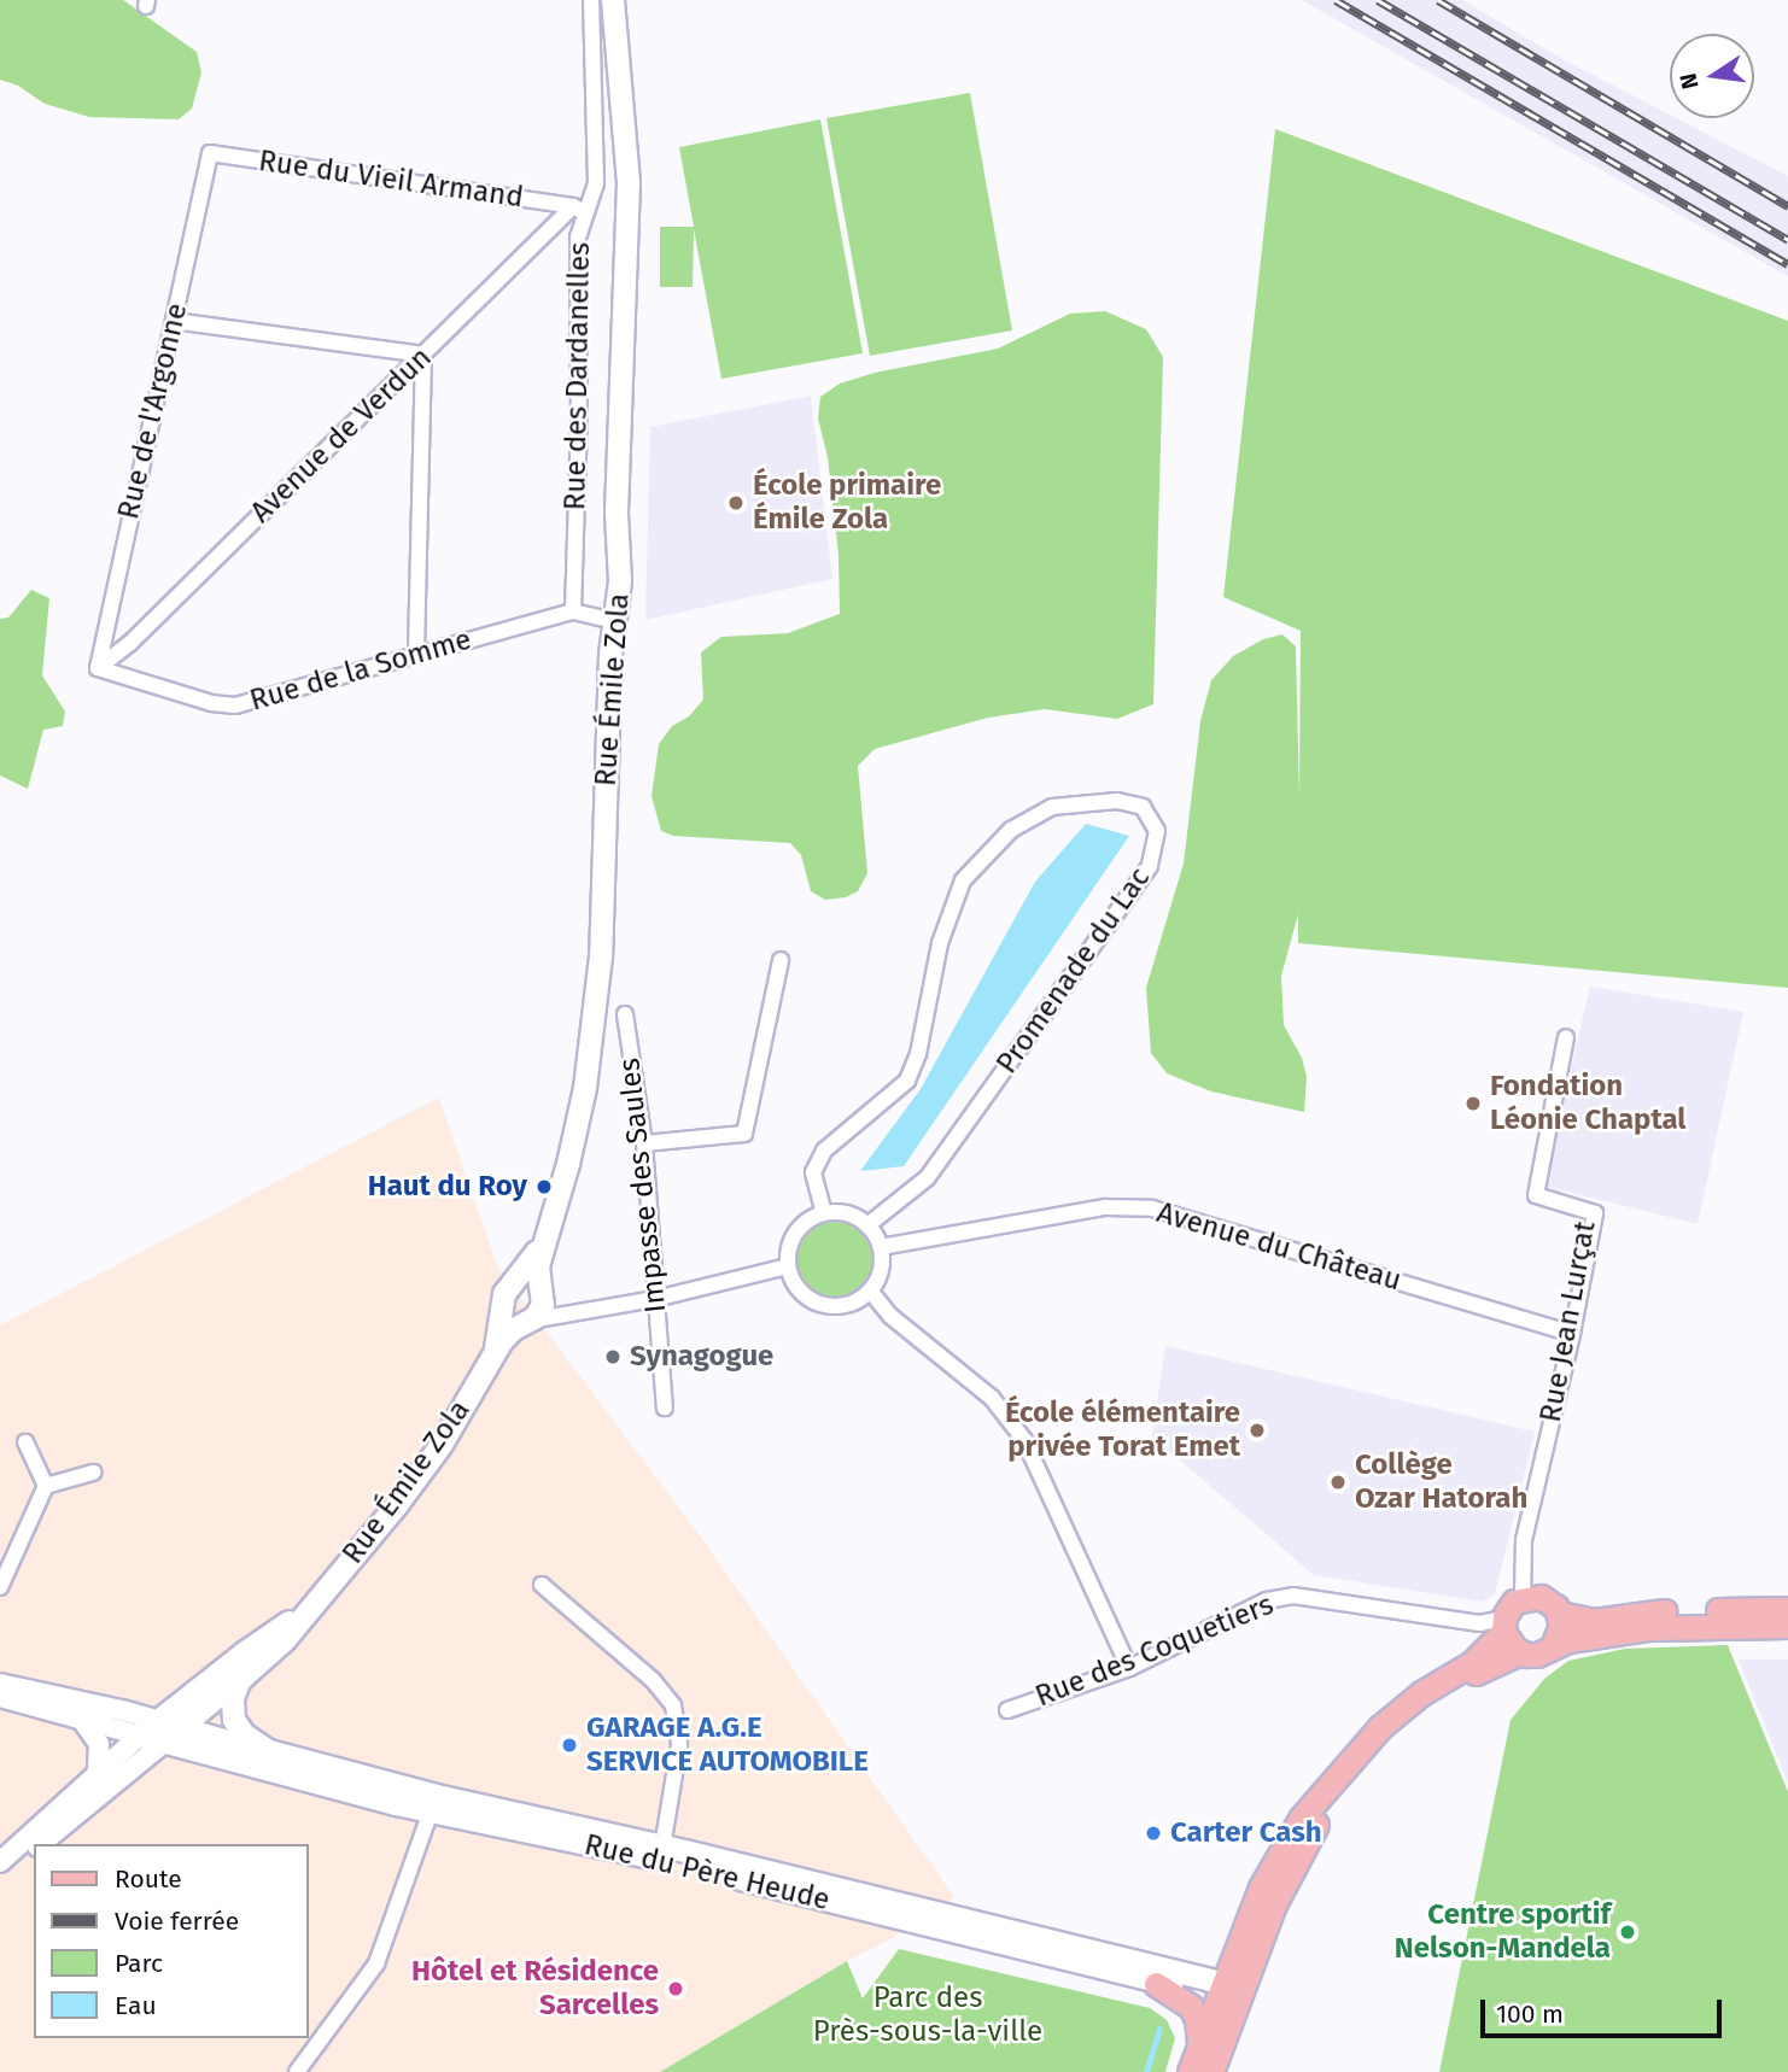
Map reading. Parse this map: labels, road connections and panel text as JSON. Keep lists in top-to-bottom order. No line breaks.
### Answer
{"streets":{"main road":["Rue Émile Zola","Rue du Père Heude"],"street":["Rue du Vieil Armand","Rue des Dardanelles","Rue de l'Argonne","Avenue de Verdun","Rue de la Somme","Promenade du Lac","Impasse des Saules","Avenue du Château","Rue Jean Lurçat","Rue des Coquetiers"]},"crossings":[["Rue du Vieil Armand","Rue des Dardanelles"],["Rue du Vieil Armand","Rue de l'Argonne"],["Rue du Vieil Armand","Avenue de Verdun"],["Rue des Dardanelles","Avenue de Verdun"],["Rue des Dardanelles","Rue de la Somme"],["Rue de l'Argonne","Avenue de Verdun"],["Rue de l'Argonne","Rue de la Somme"],["Avenue de Verdun","Rue de la Somme"],["Rue Émile Zola","Rue du Père Heude"],["Promenade du Lac","Avenue du Château"],["Avenue du Château","Rue Jean Lurçat"],["Rue Jean Lurçat","Rue des Coquetiers"]],"parks":["Parc des Près-sous-la-ville"],"places":["École primaire Émile Zola","Fondation Léonie Chaptal","Haut du Roy","Synagogue","École élémentaire privée Torat Emet","Collège Ozar Hatorah","GARAGE A.G.E SERVICE AUTOMOBILE","Carter Cash","Centre sportif Nelson-Mandela","Hôtel et Résidence Sarcelles"],"legend":["Route","Voie ferrée","Parc","Eau"],"scale_bar":"100 m","north":"left"}
